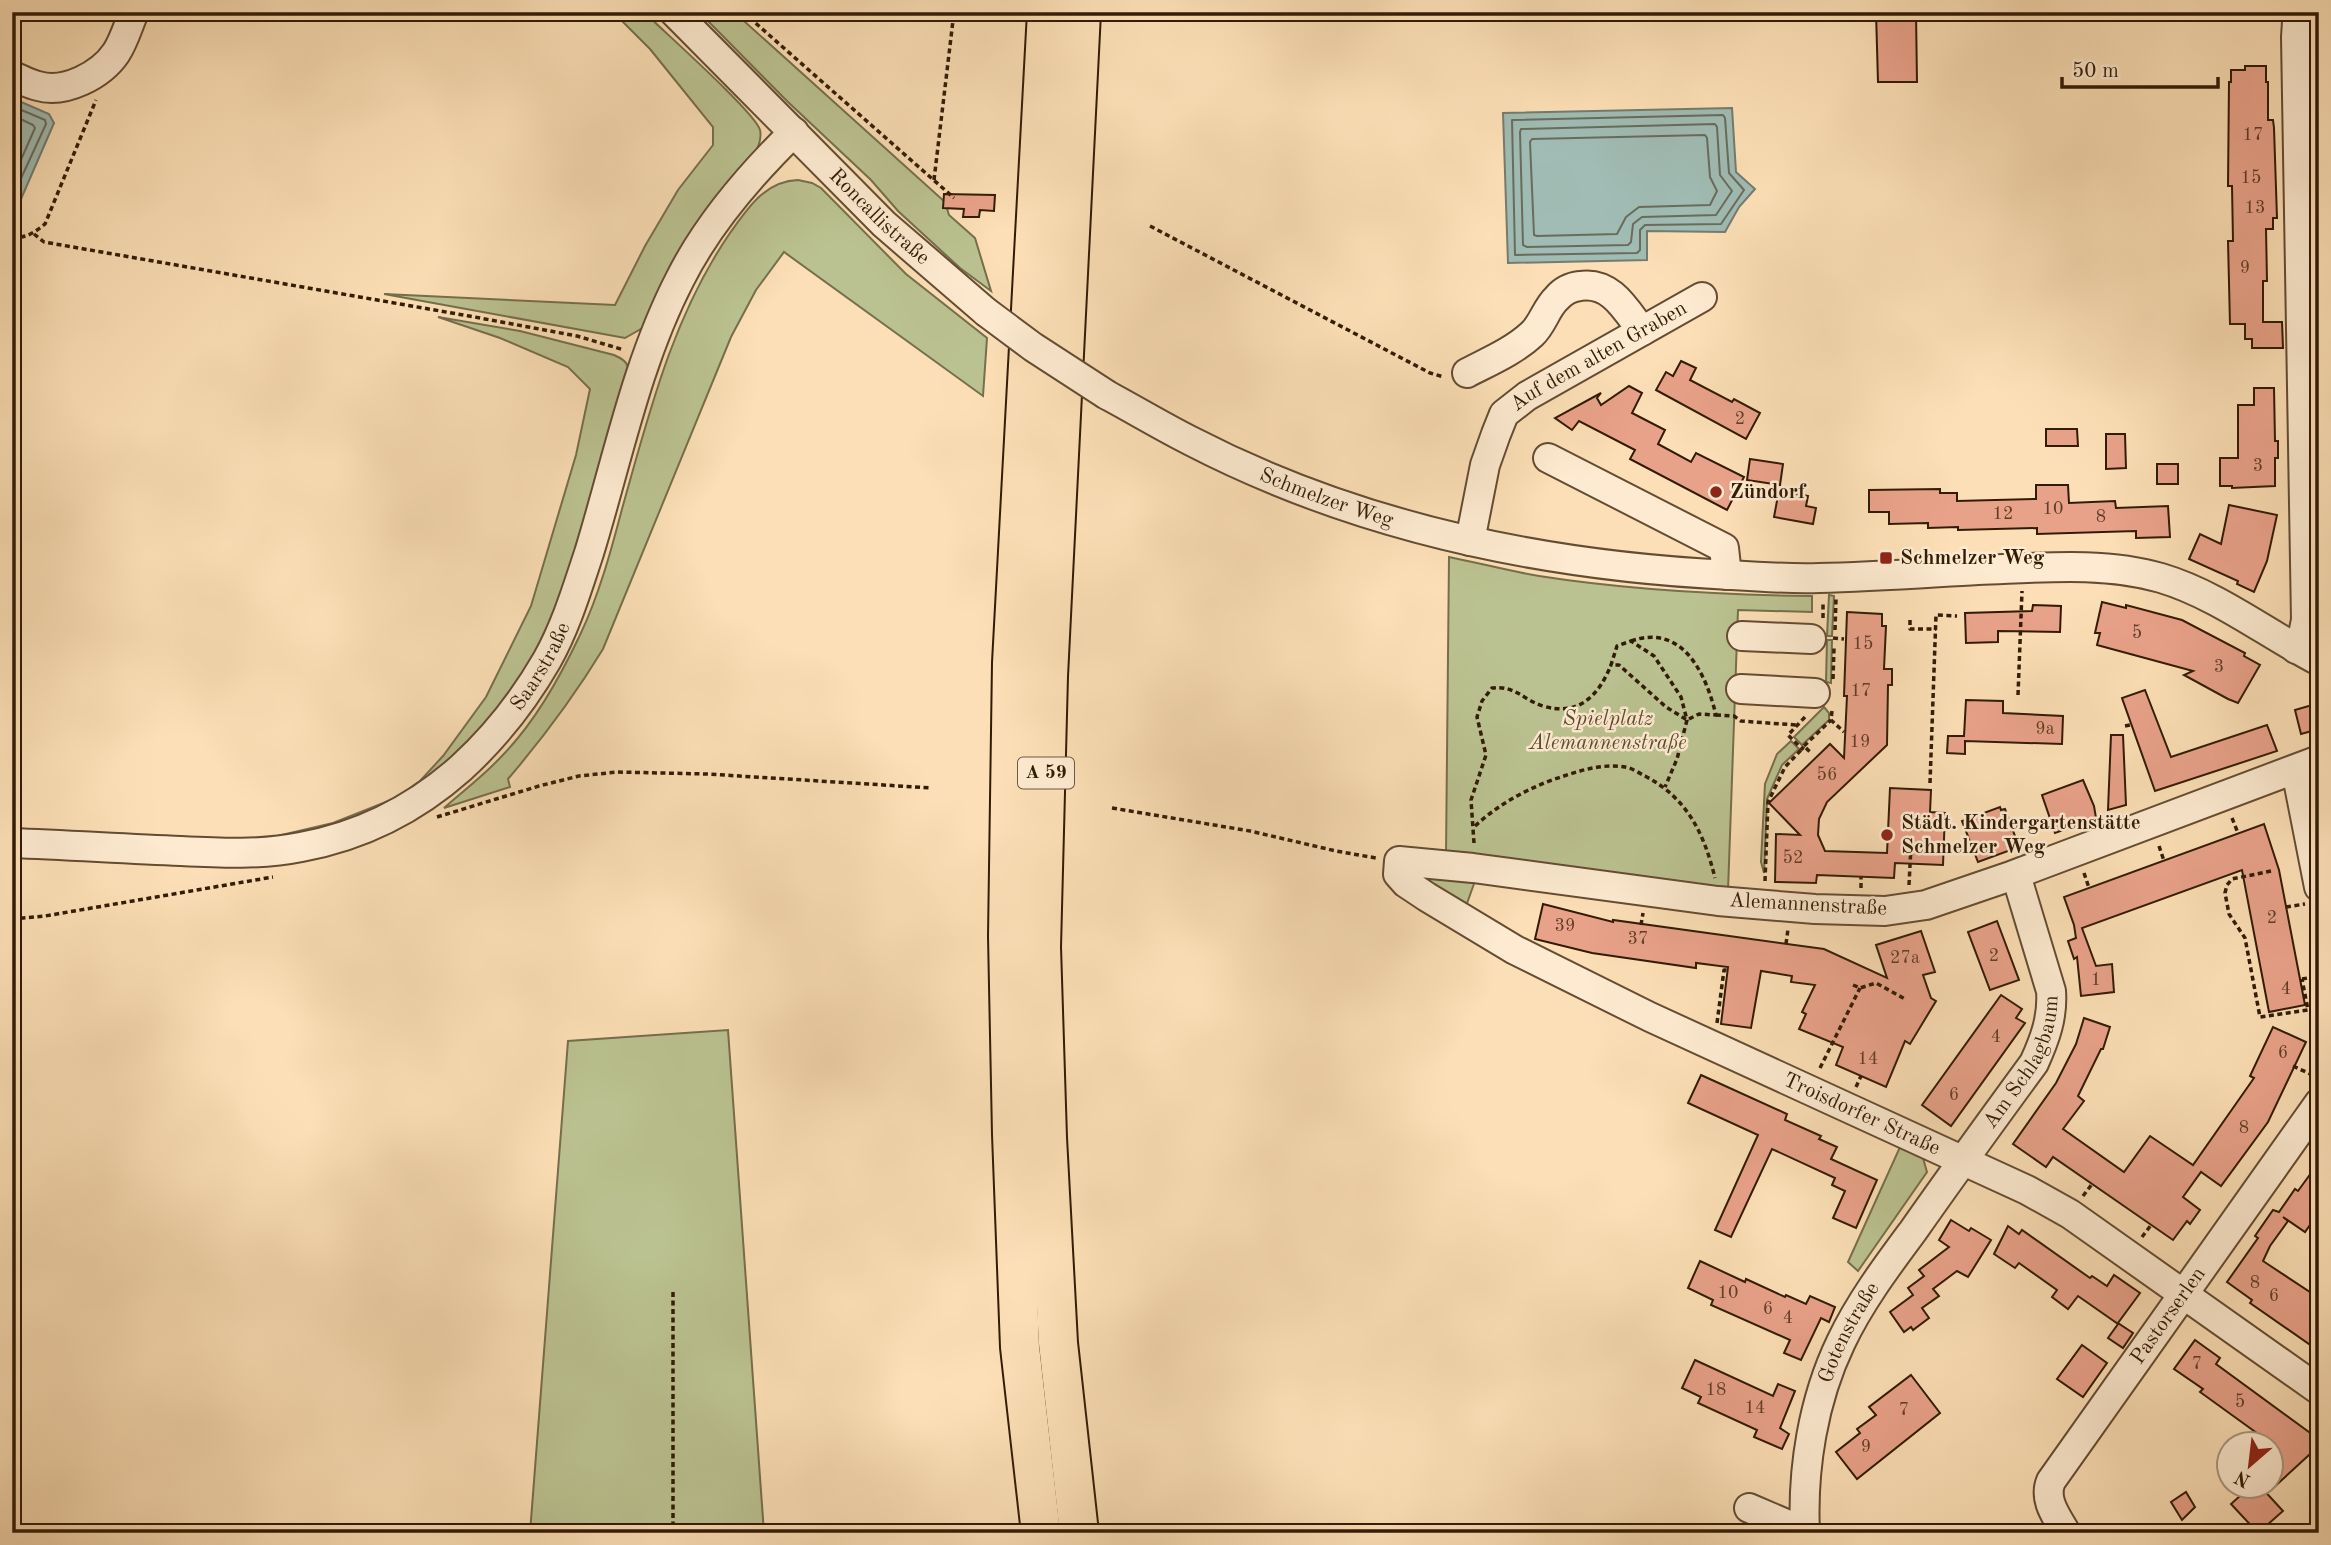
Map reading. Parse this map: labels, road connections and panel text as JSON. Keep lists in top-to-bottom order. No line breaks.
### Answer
{"streets":{"highway":["A 59"],"street":["Roncallistraße","Auf dem alten Graben","Schmelzer Weg","Saarstraße","Alemannenstraße","Am Schlagbaum","Troisdorfer Straße","Pastorserlen","Gotenstraße"]},"crossings":[["Roncallistraße","Schmelzer Weg"],["Roncallistraße","Saarstraße"],["Auf dem alten Graben","Schmelzer Weg"],["Alemannenstraße","Am Schlagbaum"],["Alemannenstraße","Troisdorfer Straße"],["Am Schlagbaum","Troisdorfer Straße"],["Am Schlagbaum","Gotenstraße"],["Troisdorfer Straße","Pastorserlen"],["Troisdorfer Straße","Gotenstraße"]],"parks":["Spielplatz Alemannenstraße"],"places":{"other":["Zündorf","Städt. Kindergartenstätte Schmelzer Weg"],"transit":["Schmelzer Weg"]},"house_numbers":["17","15","13","9","2","3","10","12","8","5","15","3","17","9a","19","56","52","2","39","37","2","27a","1","4","4","6","14","6","8","8","10","6","6","4","7","18","5","14","7","9"],"scale_bar":"50 m","north":"bottom left"}
